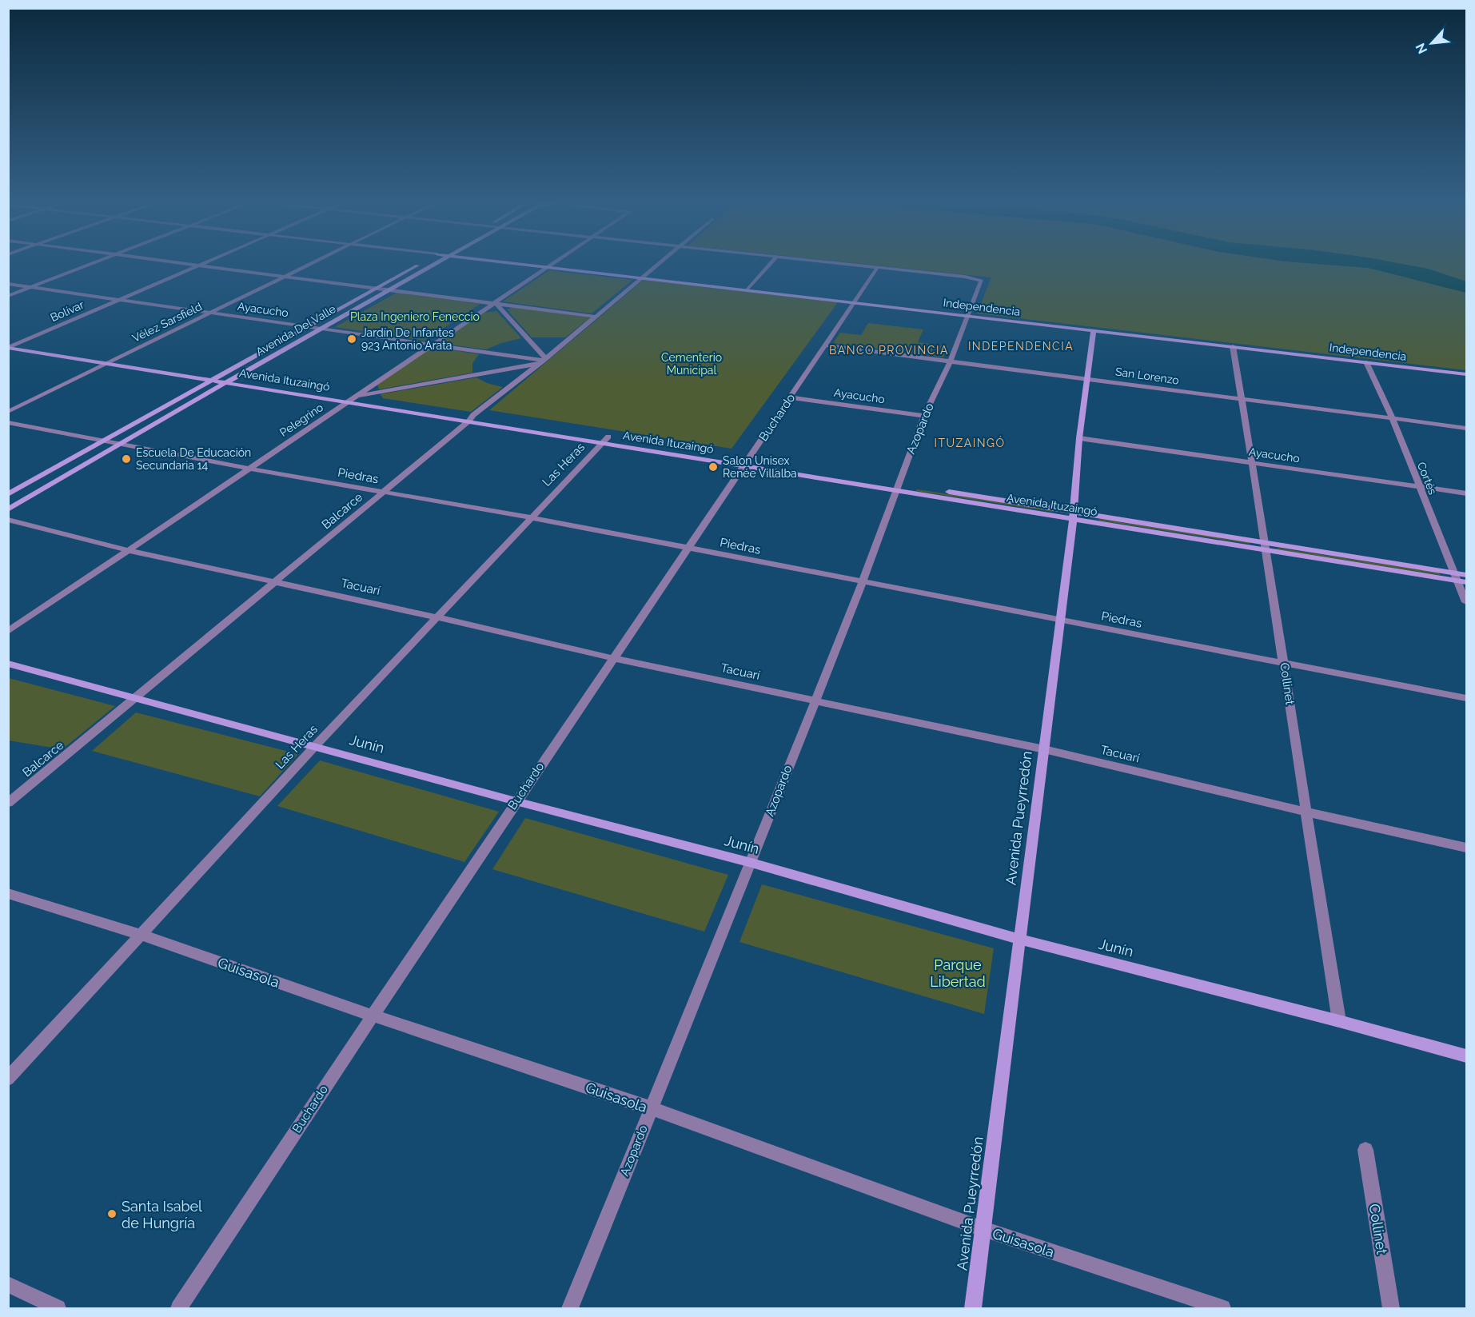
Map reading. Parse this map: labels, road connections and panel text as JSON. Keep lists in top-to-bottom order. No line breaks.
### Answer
{"streets":{"main road":["Independencia","Avenida Del Valle","Avenida Ituzaingó","Junín","Avenida Pueyrredón"],"street":["Ayacucho","Bolívar","Vélez Sarsfield","San Lorenzo","Buchardo","Pelegrino","Azopardo","Las Heras","Piedras","Cortés","Balcarce","Tacuarí","Collinet","Guisasola"]},"crossings":[["Independencia","Buchardo"],["Independencia","Pelegrino"],["Independencia","Azopardo"],["Independencia","Cortés"],["Independencia","Balcarce"],["Independencia","Collinet"],["Independencia","Avenida Pueyrredón"],["Ayacucho","Bolívar"],["Ayacucho","Vélez Sarsfield"],["Ayacucho","Avenida Del Valle"],["Ayacucho","Buchardo"],["Ayacucho","Pelegrino"],["Ayacucho","Azopardo"],["Ayacucho","Cortés"],["Ayacucho","Balcarce"],["Ayacucho","Collinet"],["Ayacucho","Avenida Pueyrredón"],["Bolívar","Avenida Ituzaingó"],["Vélez Sarsfield","Avenida Ituzaingó"],["Avenida Del Valle","Avenida Ituzaingó"],["Avenida Del Valle","Piedras"],["San Lorenzo","Buchardo"],["San Lorenzo","Azopardo"],["San Lorenzo","Cortés"],["San Lorenzo","Collinet"],["San Lorenzo","Avenida Pueyrredón"],["Avenida Ituzaingó","Buchardo"],["Avenida Ituzaingó","Pelegrino"],["Avenida Ituzaingó","Azopardo"],["Avenida Ituzaingó","Las Heras"],["Avenida Ituzaingó","Cortés"],["Avenida Ituzaingó","Balcarce"],["Avenida Ituzaingó","Collinet"],["Avenida Ituzaingó","Avenida Pueyrredón"],["Buchardo","Azopardo"],["Buchardo","Piedras"],["Buchardo","Tacuarí"],["Buchardo","Junín"],["Buchardo","Guisasola"],["Pelegrino","Piedras"],["Pelegrino","Tacuarí"],["Azopardo","Piedras"],["Azopardo","Tacuarí"],["Azopardo","Junín"],["Azopardo","Guisasola"],["Las Heras","Piedras"],["Las Heras","Tacuarí"],["Las Heras","Junín"],["Las Heras","Guisasola"],["Piedras","Balcarce"],["Piedras","Collinet"],["Piedras","Avenida Pueyrredón"],["Balcarce","Tacuarí"],["Balcarce","Junín"],["Tacuarí","Collinet"],["Tacuarí","Avenida Pueyrredón"],["Collinet","Junín"],["Junín","Avenida Pueyrredón"],["Avenida Pueyrredón","Guisasola"]],"districts":["INDEPENDENCIA","BANCO PROVINCIA","ITUZAINGÓ"],"parks":["Plaza Ingeniero Feneccio","Cementerio Municipal","Parque Libertad"],"places":["Jardín De Infantes 923 Antonio Arata","Escuela De Educación Secundaria 14","Salon Unisex Renée Villalba","Santa Isabel de Hungría"],"north":"bottom left"}
